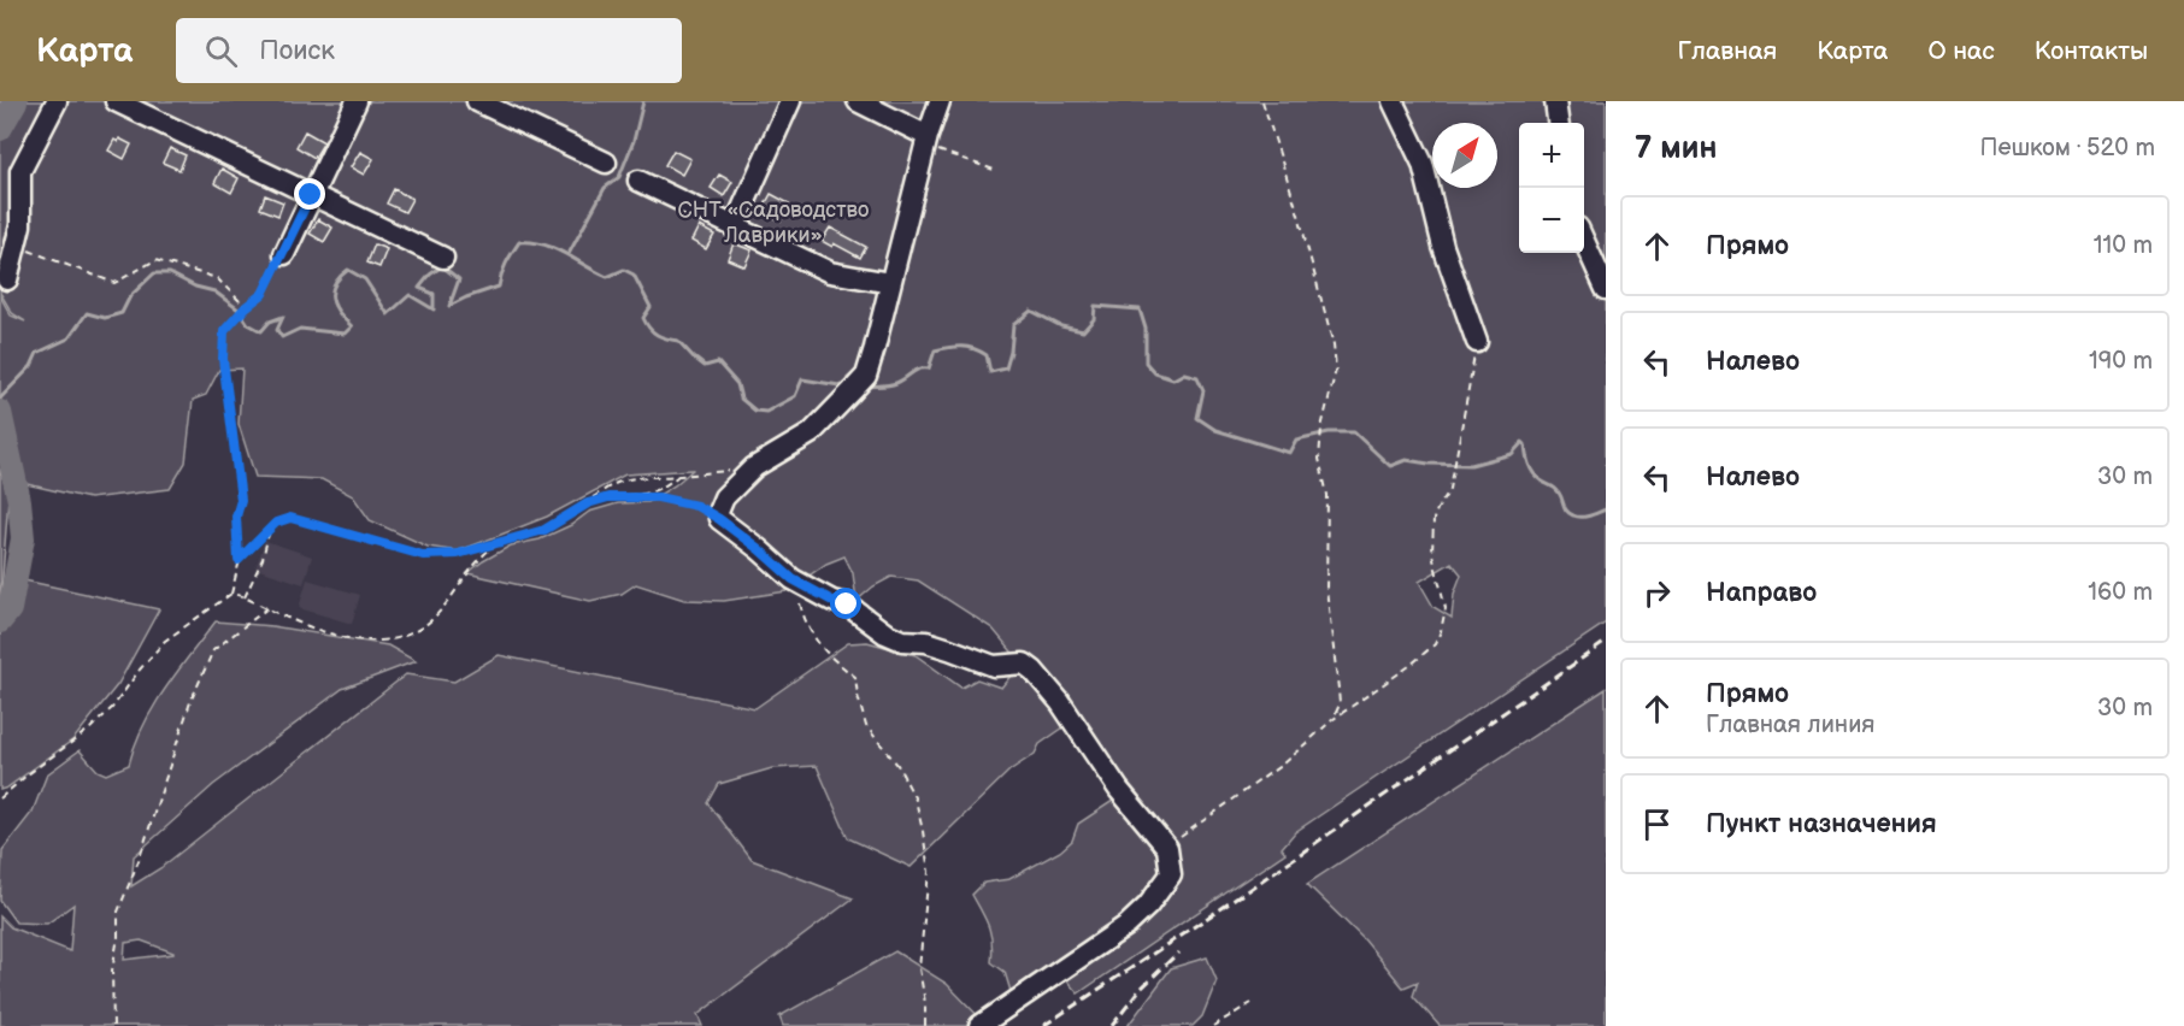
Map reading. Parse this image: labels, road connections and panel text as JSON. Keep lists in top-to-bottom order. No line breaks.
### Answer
{"parks":["СНТ «Садоводство Лаврики»"],"north":"top right","page":{"header":"Карта","search":"Поиск","nav":["Главная","Карта","О нас","Контакты"],"heading":["7 мин","Пешком · 520 m"],"map_buttons":["+","−"],"list":[["Прямо","110 m"],["Налево","190 m"],["Налево","30 m"],["Направо","160 m"],["Прямо","Главная линия","30 m"],"Пункт назначения"]}}
